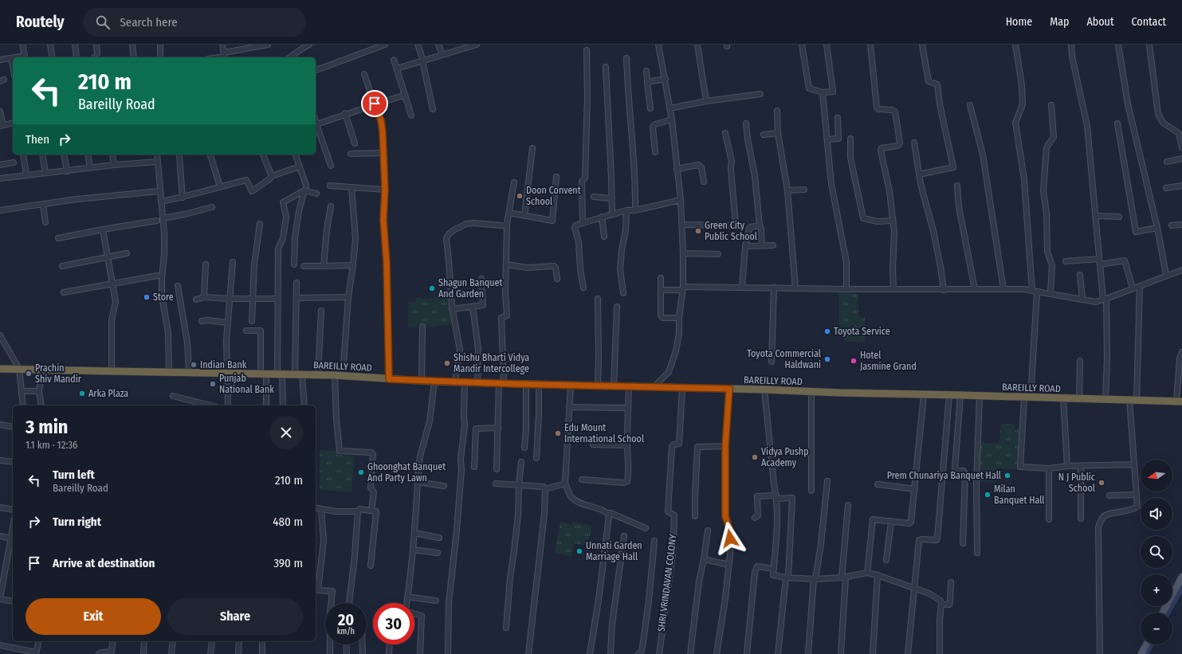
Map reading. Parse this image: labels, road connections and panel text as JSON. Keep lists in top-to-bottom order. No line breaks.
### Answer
{"streets":{"highway":["BAREILLY ROAD"],"street":["SHRI VRINDAVAN COLONY"]},"crossings":[["BAREILLY ROAD","SHRI VRINDAVAN COLONY"]],"places":["Doon Convent School","Green City Public School","Shagun Banquet And Garden","Store","Toyota Service","Toyota Commercial Haldwani","Hotel Jasmine Grand","Shishu Bharti Vidya Mandir Intercollege","Indian Bank","Prachin Shiv Mandir","Punjab National Bank","Arka Plaza","Edu Mount International School","Vidya Pushp Academy","Ghoonghat Banquet And Party Lawn","Prem Chunariya Banquet Hall","N J Public School","Milan Banquet Hall","Unnati Garden Marriage Hall"],"north":"left","page":{"header":"Routely","search":"Search here","nav":["Home","Map","About","Contact"],"turn":["210 m","Bareilly Road"],"then":"Then","heading":["3 min","1.1 km · 12:36"],"map_buttons":["+","−"],"list":[{"name":"Turn left","note":"Bareilly Road","value":"210 m"},{"name":"Turn right","value":"480 m"},{"name":"Arrive at destination","value":"390 m"}],"buttons":["Exit","Share"],"speed":"20 km/h","limit":"30"}}
